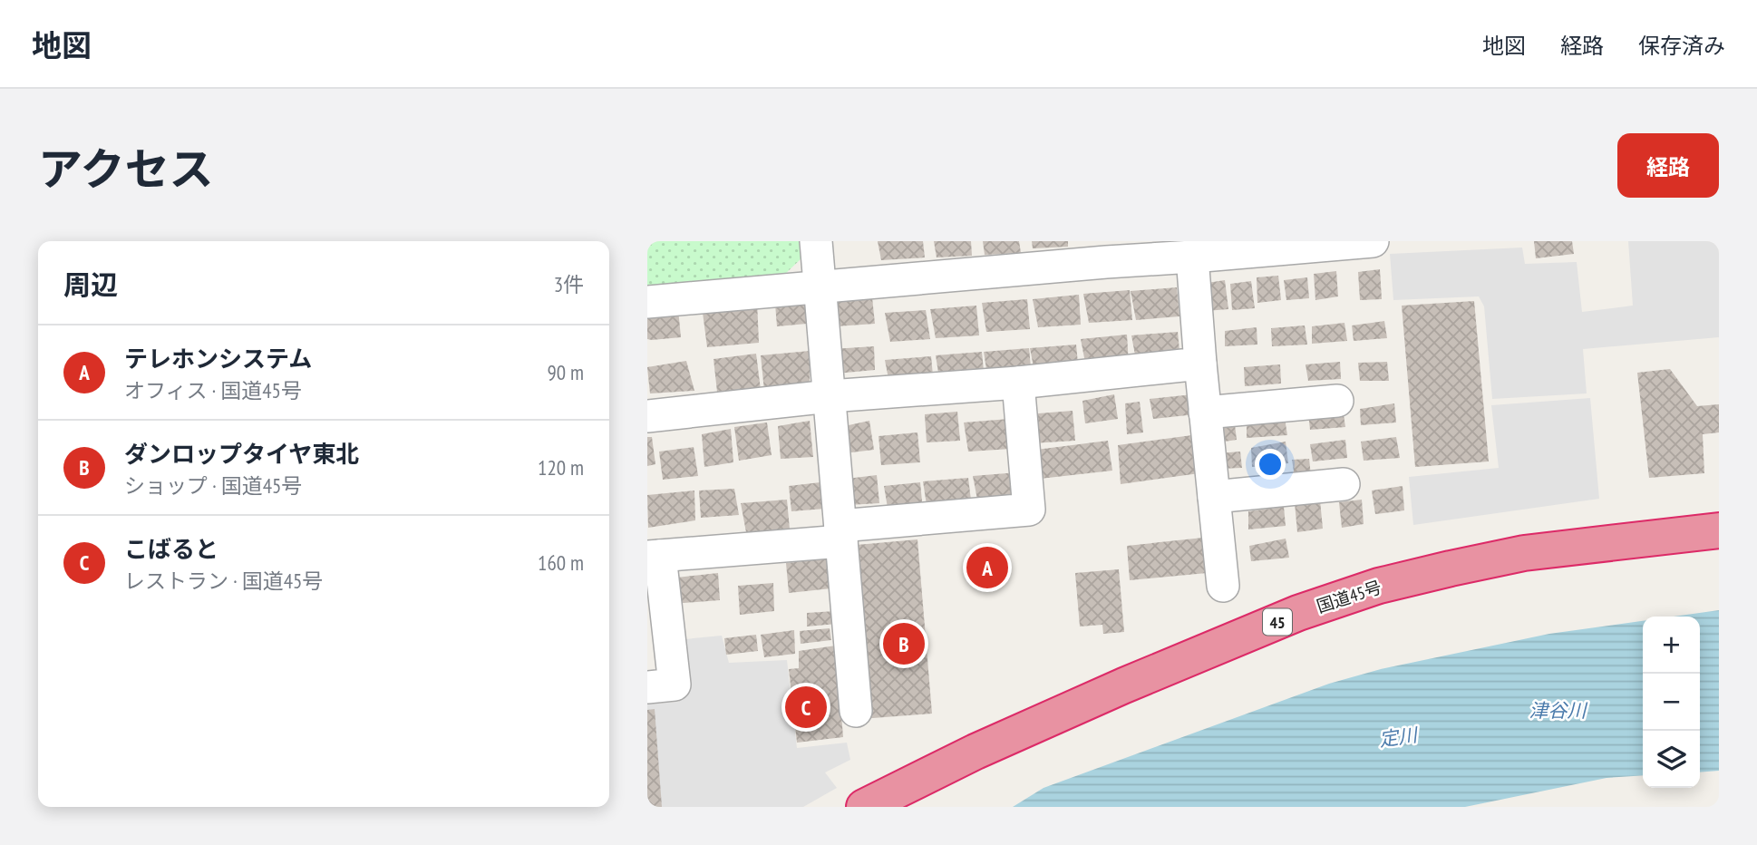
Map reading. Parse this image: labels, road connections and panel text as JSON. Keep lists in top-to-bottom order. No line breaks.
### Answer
{"streets":{"highway":["国道45号","45"]},"water":["津谷川","定川"],"page":{"header":"地図","nav":["地図","経路","保存済み"],"title":"アクセス","buttons":"経路","heading":["周辺","3件"],"list":[{"mark":"A","name":"テレホンシステム","note":"オフィス · 国道45号","value":"90 m"},{"mark":"B","name":"ダンロップタイヤ東北","note":"ショップ · 国道45号","value":"120 m"},{"mark":"C","name":"こばると","note":"レストラン · 国道45号","value":"160 m"}],"pins":["A","B","C"],"map_buttons":["+","−"]}}
